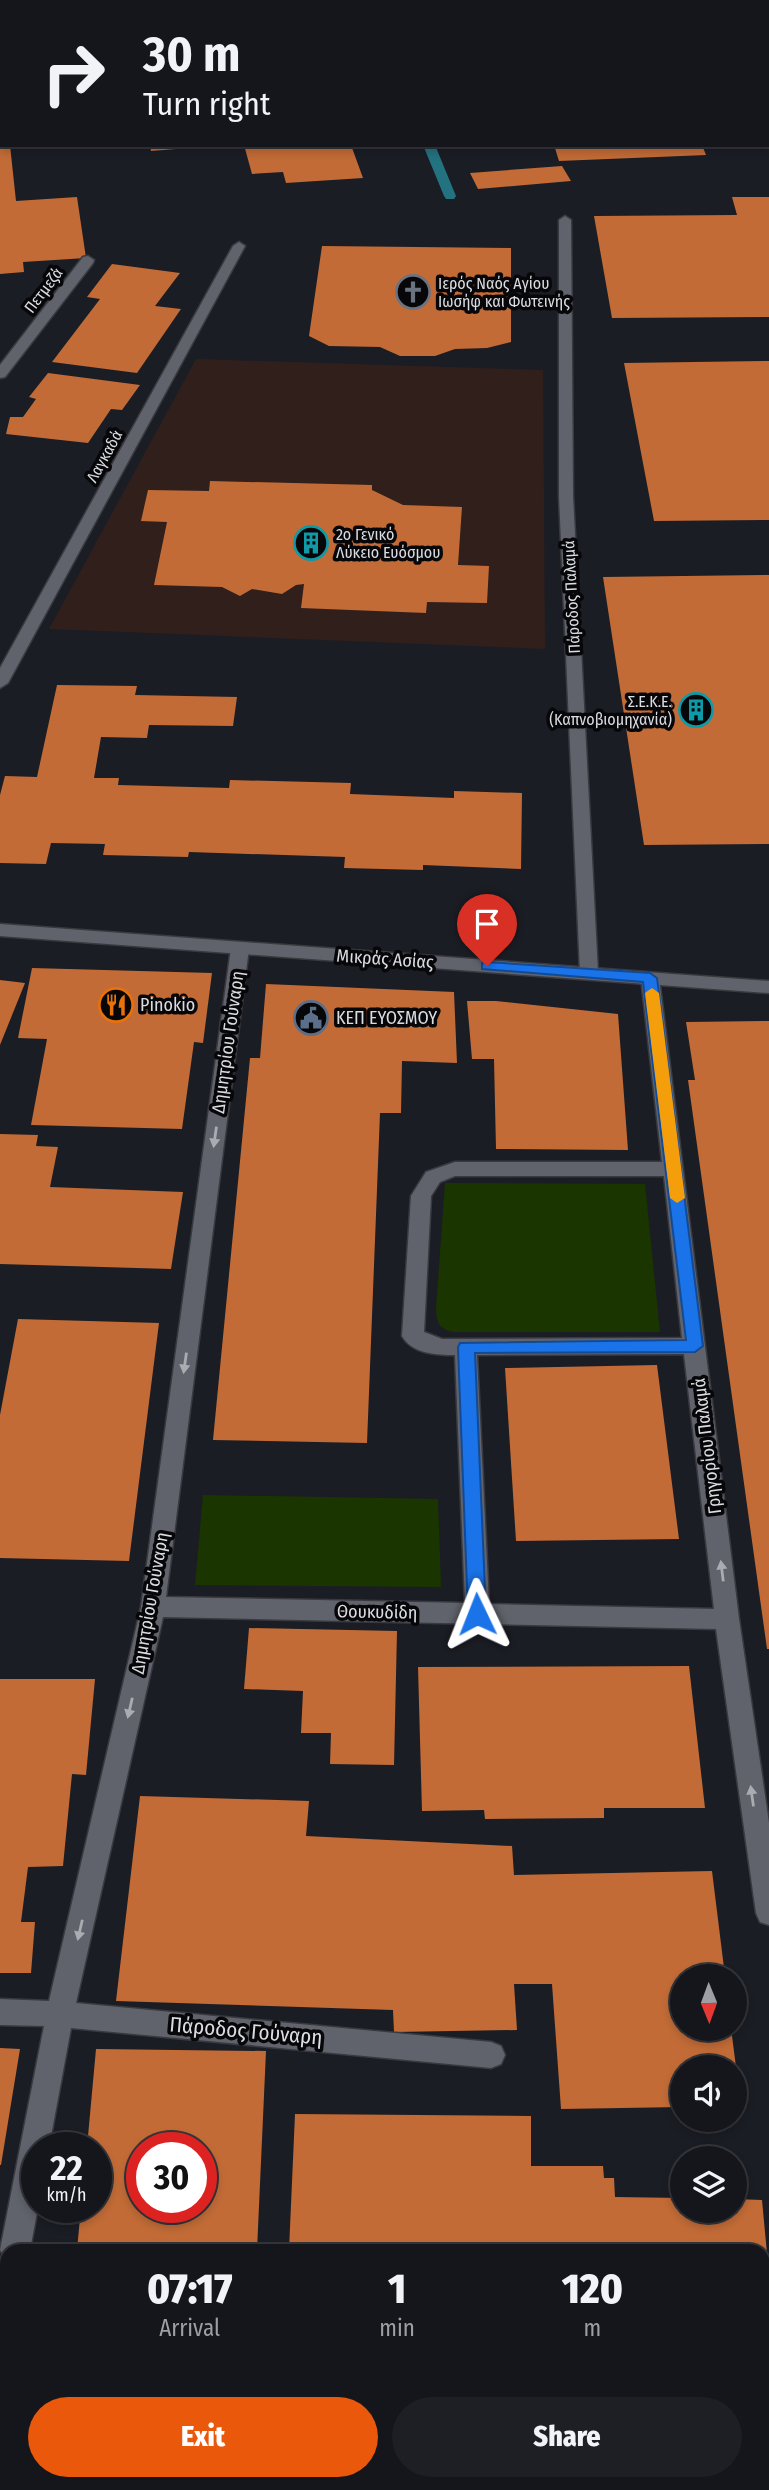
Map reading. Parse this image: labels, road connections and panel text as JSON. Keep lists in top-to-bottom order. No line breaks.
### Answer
{"streets":{"street":["Πετμεζά","Λαγκαδά","Πάροδος Παλαμά","Μικράς Ασίας","Δημητρίου Γούναρη","Γρηγορίου Παλαμά","Θουκυδίδη","Πάροδος Γούναρη"]},"crossings":[["Πάροδος Παλαμά","Μικράς Ασίας"],["Μικράς Ασίας","Δημητρίου Γούναρη"],["Μικράς Ασίας","Γρηγορίου Παλαμά"],["Δημητρίου Γούναρη","Θουκυδίδη"],["Δημητρίου Γούναρη","Πάροδος Γούναρη"],["Γρηγορίου Παλαμά","Θουκυδίδη"]],"one_way":["Δημητρίου Γούναρη","Γρηγορίου Παλαμά"],"places":{"church":["Ιερός Ναός Αγίου Ιωσήφ και Φωτεινής"],"building":["2ο Γενικό Λύκειο Ευόσμου","Σ.Ε.Κ.Ε. (Καπνοβιομηχανία)"],"restaurant":["Pinokio"],"public building":["ΚΕΠ ΕΥΟΣΜΟΥ"]},"north":"bottom","page":{"turn":["30 m","Turn right"],"speed":"22 km/h","limit":"30","eta":["07:17","Arrival","1","min","120","m"],"buttons":["Exit","Share"]}}
